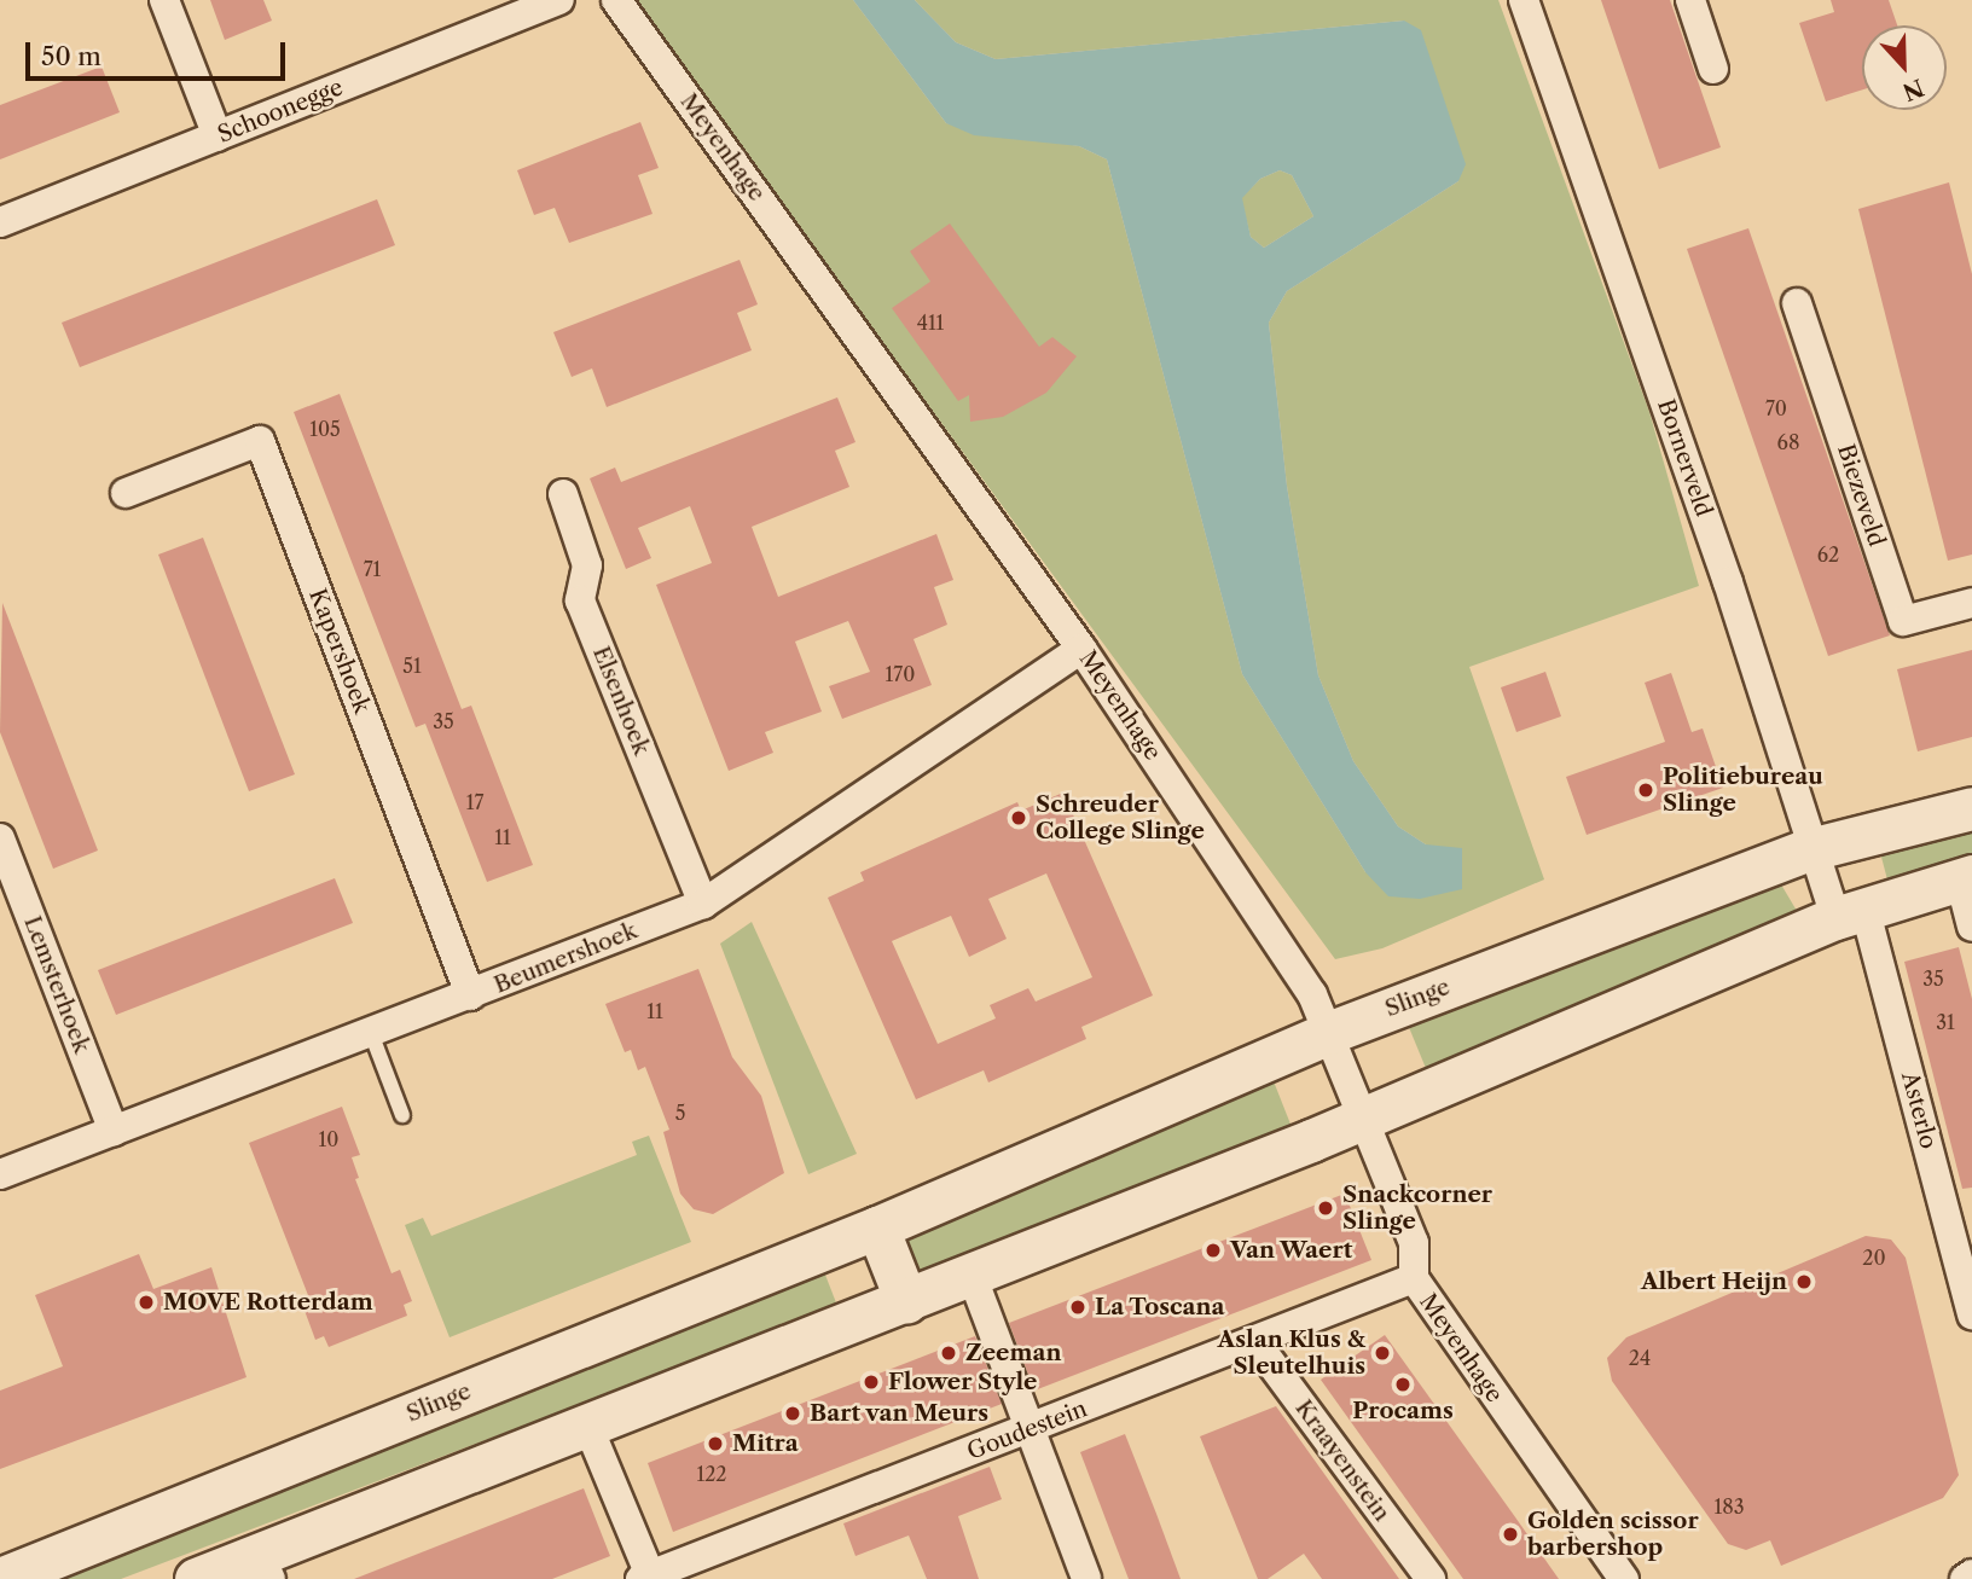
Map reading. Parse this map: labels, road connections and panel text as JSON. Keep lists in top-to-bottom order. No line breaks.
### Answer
{"streets":{"main road":["Slinge"],"street":["Schoonegge","Meyenhage","Bornerveld","Biezeveld","Kapershoek","Elsenhoek","Beumershoek","Lemsterhoek","Asterlo","Goudestein","Kraayenstein"]},"crossings":[["Meyenhage","Beumershoek"],["Meyenhage","Slinge"],["Meyenhage","Goudestein"],["Bornerveld","Slinge"],["Bornerveld","Asterlo"],["Kapershoek","Beumershoek"],["Elsenhoek","Beumershoek"],["Beumershoek","Lemsterhoek"],["Goudestein","Kraayenstein"]],"places":["Politiebureau Slinge","Schreuder College Slinge","Snackcorner Slinge","Van Waert","Albert Heijn","MOVE Rotterdam","La Toscana","Zeeman","Aslan Klus & Sleutelhuis","Flower Style","Procams","Bart van Meurs","Mitra","Golden scissor barbershop"],"house_numbers":["411","70","105","68","62","71","51","170","35","17","11","35","11","31","5","10","20","24","122","183"],"scale_bar":"50 m","north":"bottom"}
